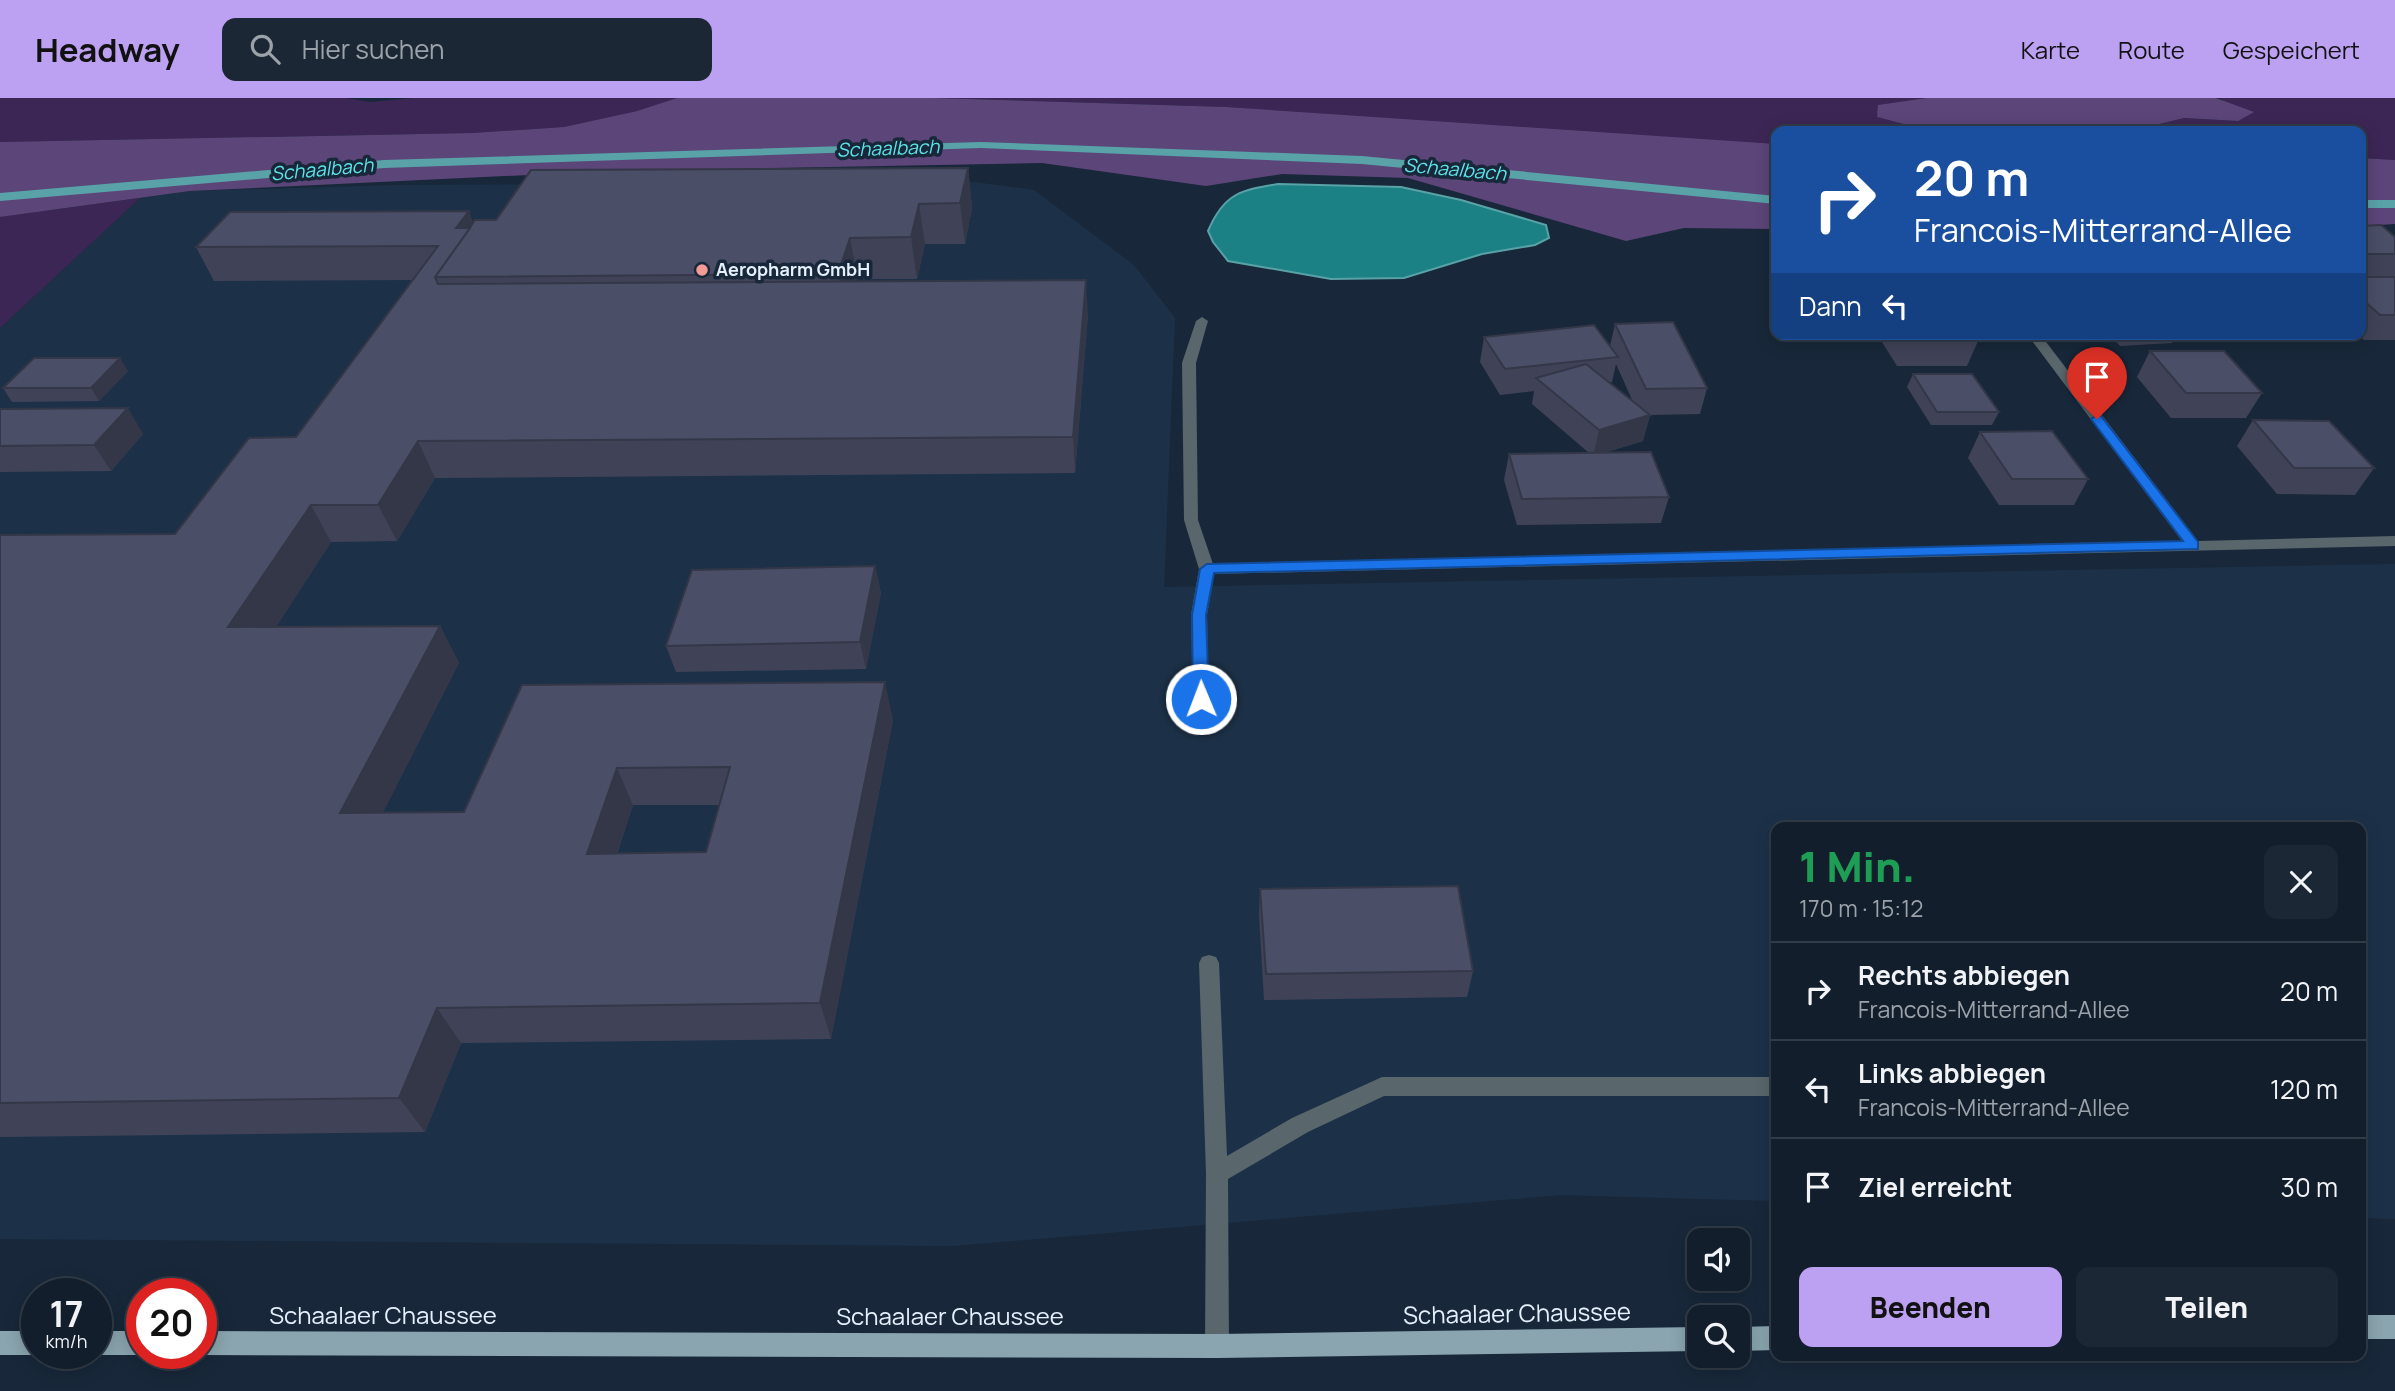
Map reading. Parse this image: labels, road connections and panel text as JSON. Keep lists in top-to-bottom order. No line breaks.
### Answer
{"streets":{"main road":["Schaalaer Chaussee"]},"water":["Schaalbach"],"places":["Aeropharm GmbH"],"page":{"header":"Headway","search":"Hier suchen","nav":["Karte","Route","Gespeichert"],"turn":["20 m","Francois-Mitterrand-Allee"],"then":"Dann","heading":["1 Min.","170 m · 15:12"],"list":[{"name":"Rechts abbiegen","note":"Francois-Mitterrand-Allee","value":"20 m"},{"name":"Links abbiegen","note":"Francois-Mitterrand-Allee","value":"120 m"},{"name":"Ziel erreicht","value":"30 m"}],"buttons":["Beenden","Teilen"],"speed":"17 km/h","limit":"20"}}
